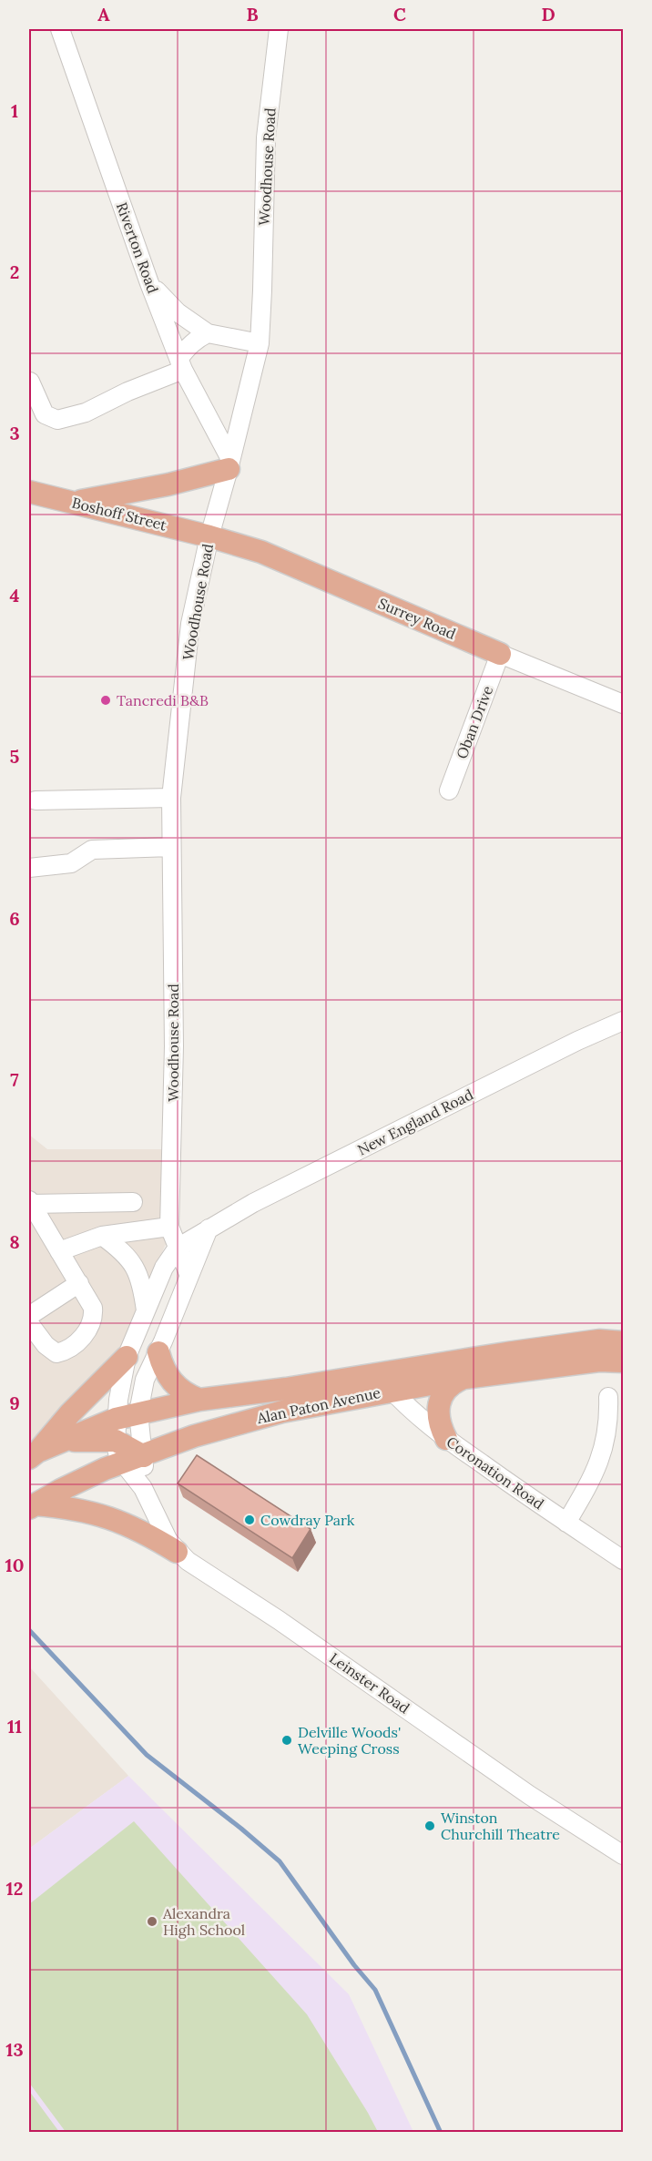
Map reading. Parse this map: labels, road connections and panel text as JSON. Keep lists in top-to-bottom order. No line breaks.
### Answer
{"streets":{"main road":["Boshoff Street","Surrey Road","Alan Paton Avenue"],"street":["Woodhouse Road","Riverton Road","Oban Drive","New England Road","Coronation Road","Leinster Road"]},"crossings":[["Woodhouse Road","Riverton Road"],["Woodhouse Road","Boshoff Street"],["Woodhouse Road","Surrey Road"],["Woodhouse Road","New England Road"],["Boshoff Street","Surrey Road"],["Surrey Road","Oban Drive"],["New England Road","Alan Paton Avenue"],["New England Road","Leinster Road"],["Alan Paton Avenue","Coronation Road"],["Alan Paton Avenue","Leinster Road"]],"places":["Tancredi B&B","Cowdray Park","Delville Woods' Weeping Cross","Winston Churchill Theatre","Alexandra High School"],"grid":{"columns":["A","B","C","D"],"rows":["1","2","3","4","5","6","7","8","9","10","11","12","13"]}}
